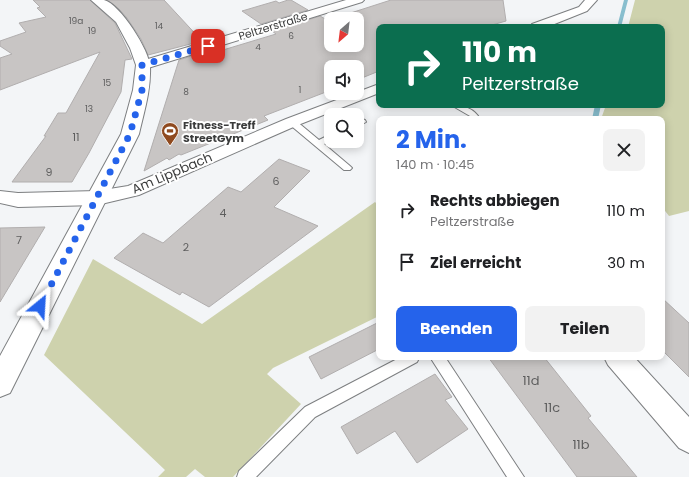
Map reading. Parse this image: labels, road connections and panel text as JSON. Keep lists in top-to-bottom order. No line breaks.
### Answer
{"streets":{"street":["Peltzerstraße","Am Lippbach"]},"places":{"sports":["Fitness-Treff StreetGym"]},"house_numbers":["19a","14","19","6","4","15","1","8","13","11","9","6","4","7","2","11d","11c","11b"],"north":"bottom left","page":{"turn":["110 m","Peltzerstraße"],"heading":["2 Min.","140 m · 10:45"],"list":[{"name":"Rechts abbiegen","note":"Peltzerstraße","value":"110 m"},{"name":"Ziel erreicht","value":"30 m"}],"buttons":["Beenden","Teilen"]}}
